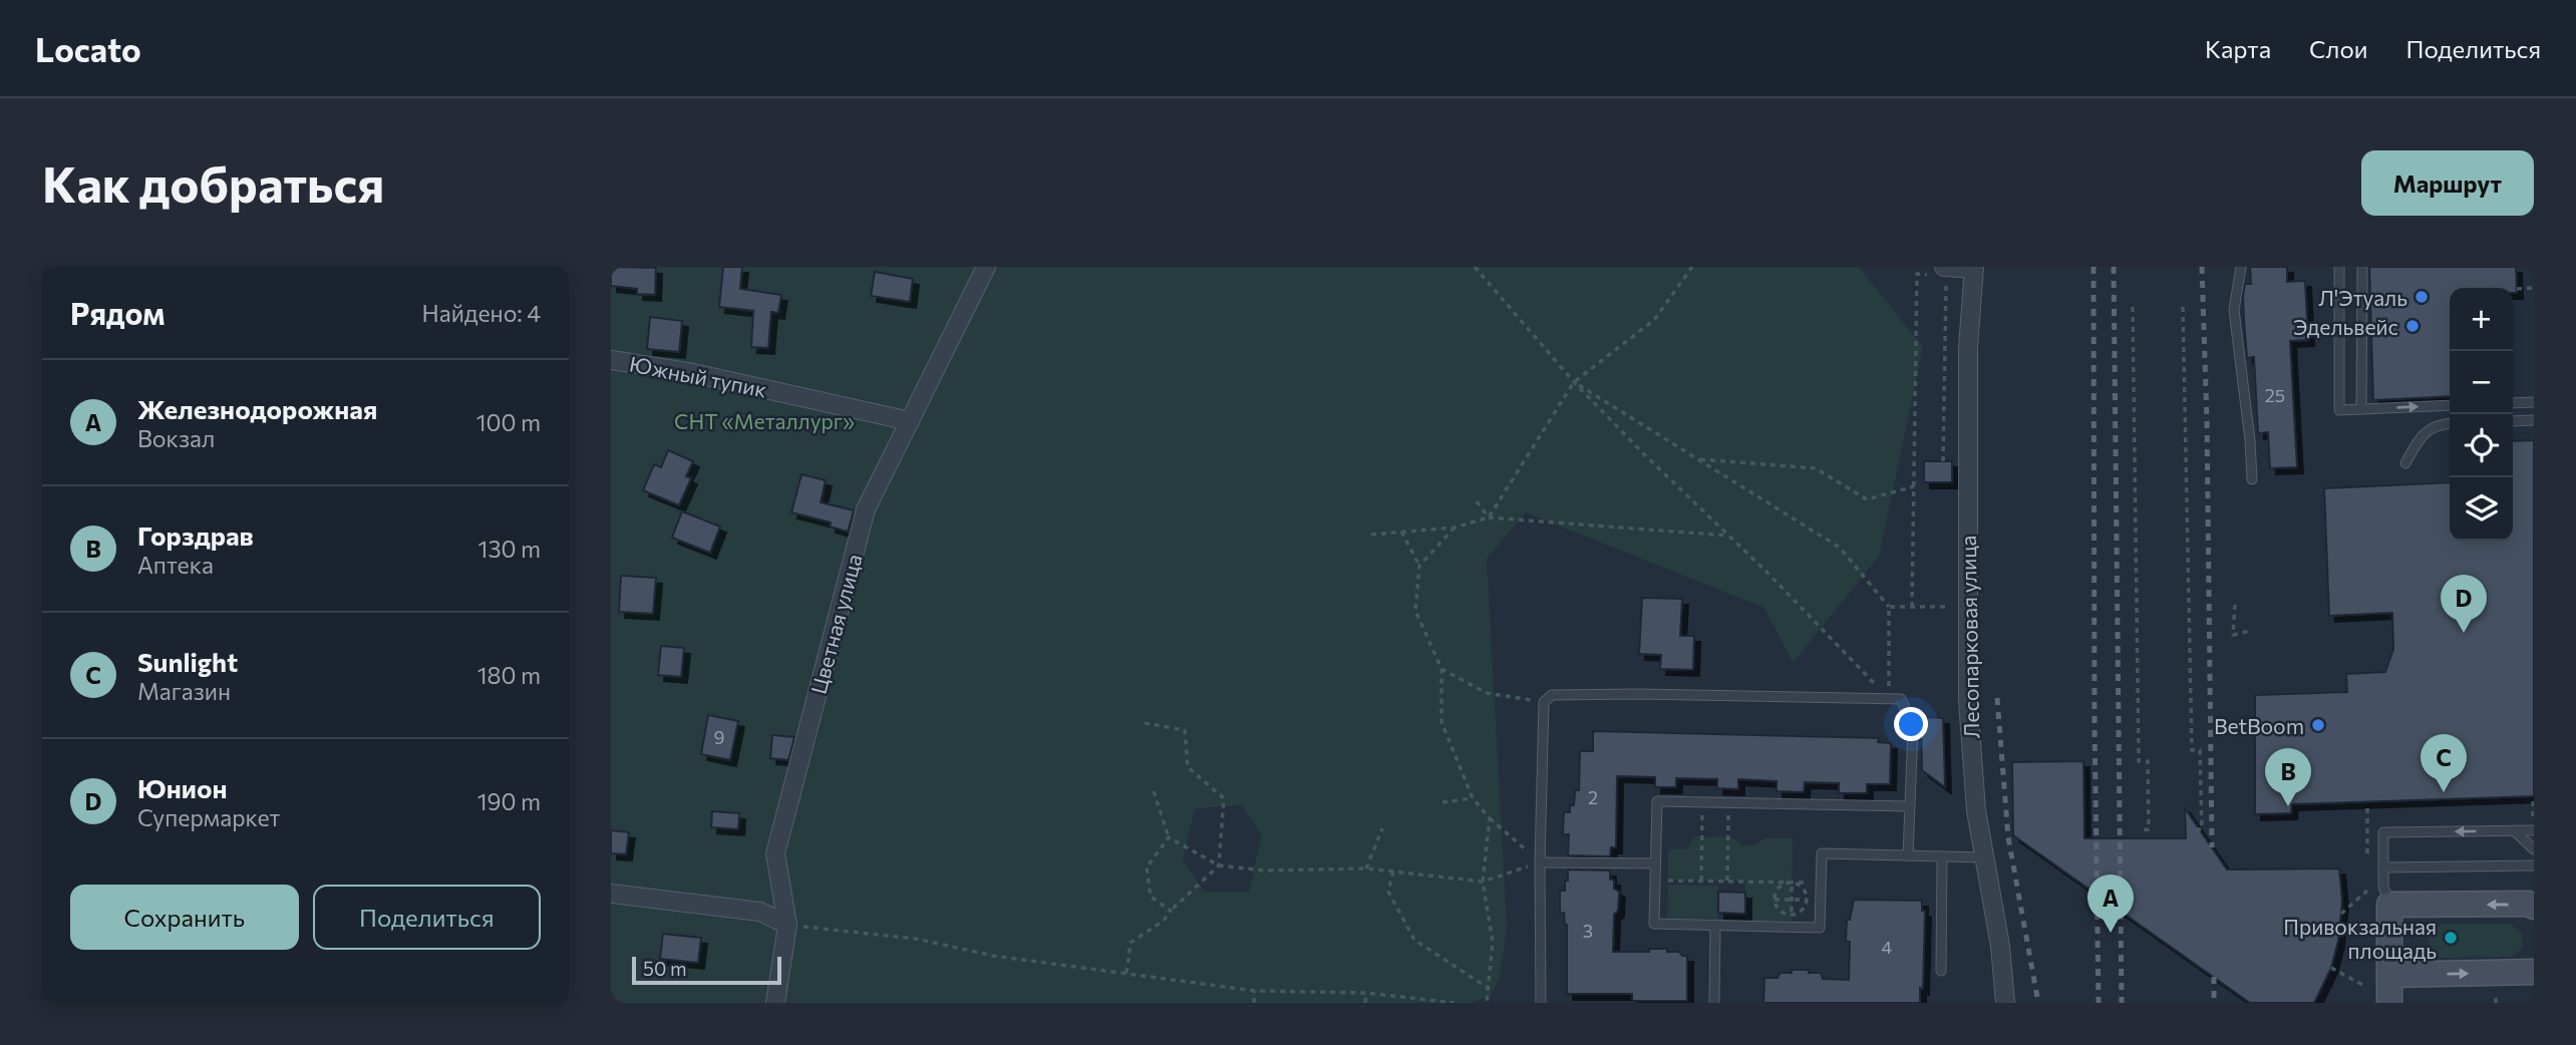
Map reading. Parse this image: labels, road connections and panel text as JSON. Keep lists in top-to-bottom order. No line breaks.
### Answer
{"streets":{"street":["Южный тупик","Цветная улица","Лесопарковая улица"]},"crossings":[["Южный тупик","Цветная улица"]],"parks":["СНТ «Металлург»"],"places":["Л'Этуаль","Эдельвейс","BetBoom","Привокзальная площадь"],"house_numbers":["25","9","2","3","4"],"scale_bar":"50 m","page":{"header":"Locato","nav":["Карта","Слои","Поделиться"],"buttons":["Маршрут",["Сохранить","Поделиться"]],"title":"Как добраться","heading":["Рядом","Найдено: 4"],"map_buttons":["+","−"],"list":[{"mark":"A","name":"Железнодорожная","note":"Вокзал","value":"100 m"},{"mark":"B","name":"Горздрав","note":"Аптека","value":"130 m"},{"mark":"C","name":"Sunlight","note":"Магазин","value":"180 m"},{"mark":"D","name":"Юнион","note":"Супермаркет","value":"190 m"}],"pins":["D","C","B","A"],"scale":"50 m"}}
